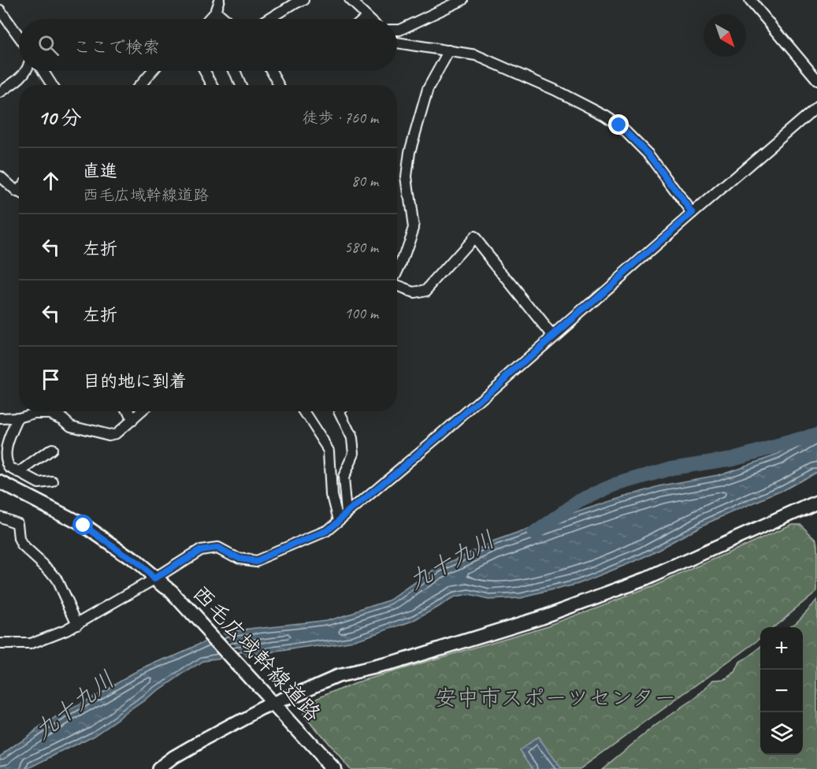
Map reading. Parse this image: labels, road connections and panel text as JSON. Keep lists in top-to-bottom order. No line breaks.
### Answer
{"streets":{"main road":["西毛広域幹線道路"]},"water":["九十九川"],"parks":["安中市スポーツセンター"],"north":"bottom right","page":{"search":"ここで検索","heading":["10 分","徒歩 · 760 m"],"list":[["直進","西毛広域幹線道路","80 m"],["左折","580 m"],["左折","100 m"],"目的地に到着"],"map_buttons":["+","−"]}}
